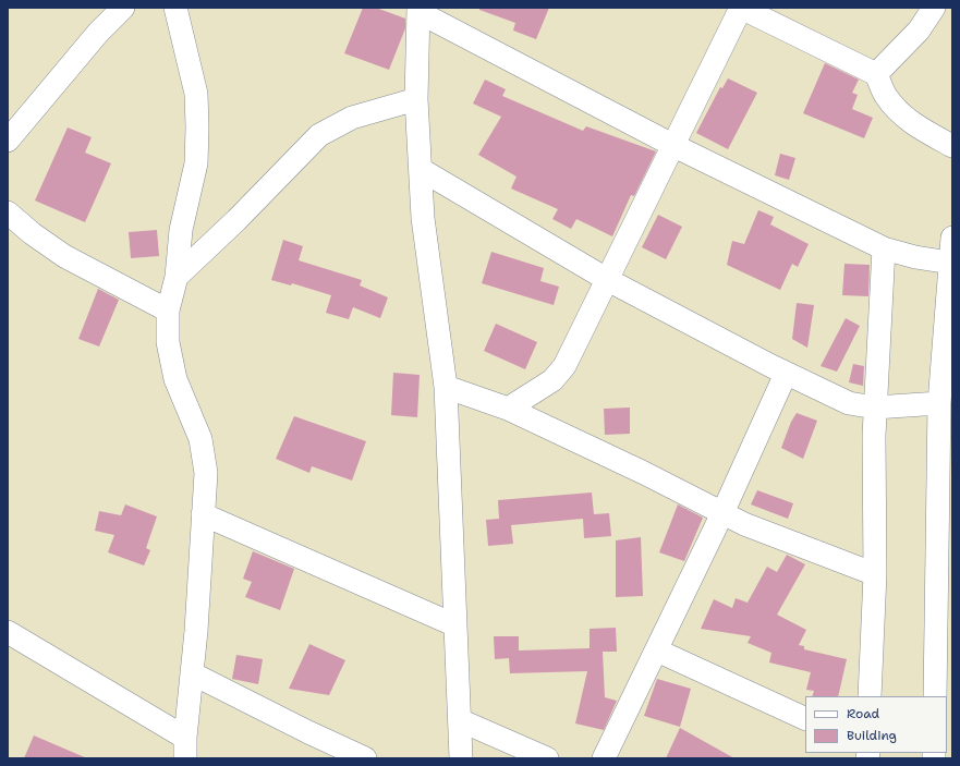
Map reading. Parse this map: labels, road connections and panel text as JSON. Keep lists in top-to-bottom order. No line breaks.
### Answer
{"legend":["Road","Building"]}
